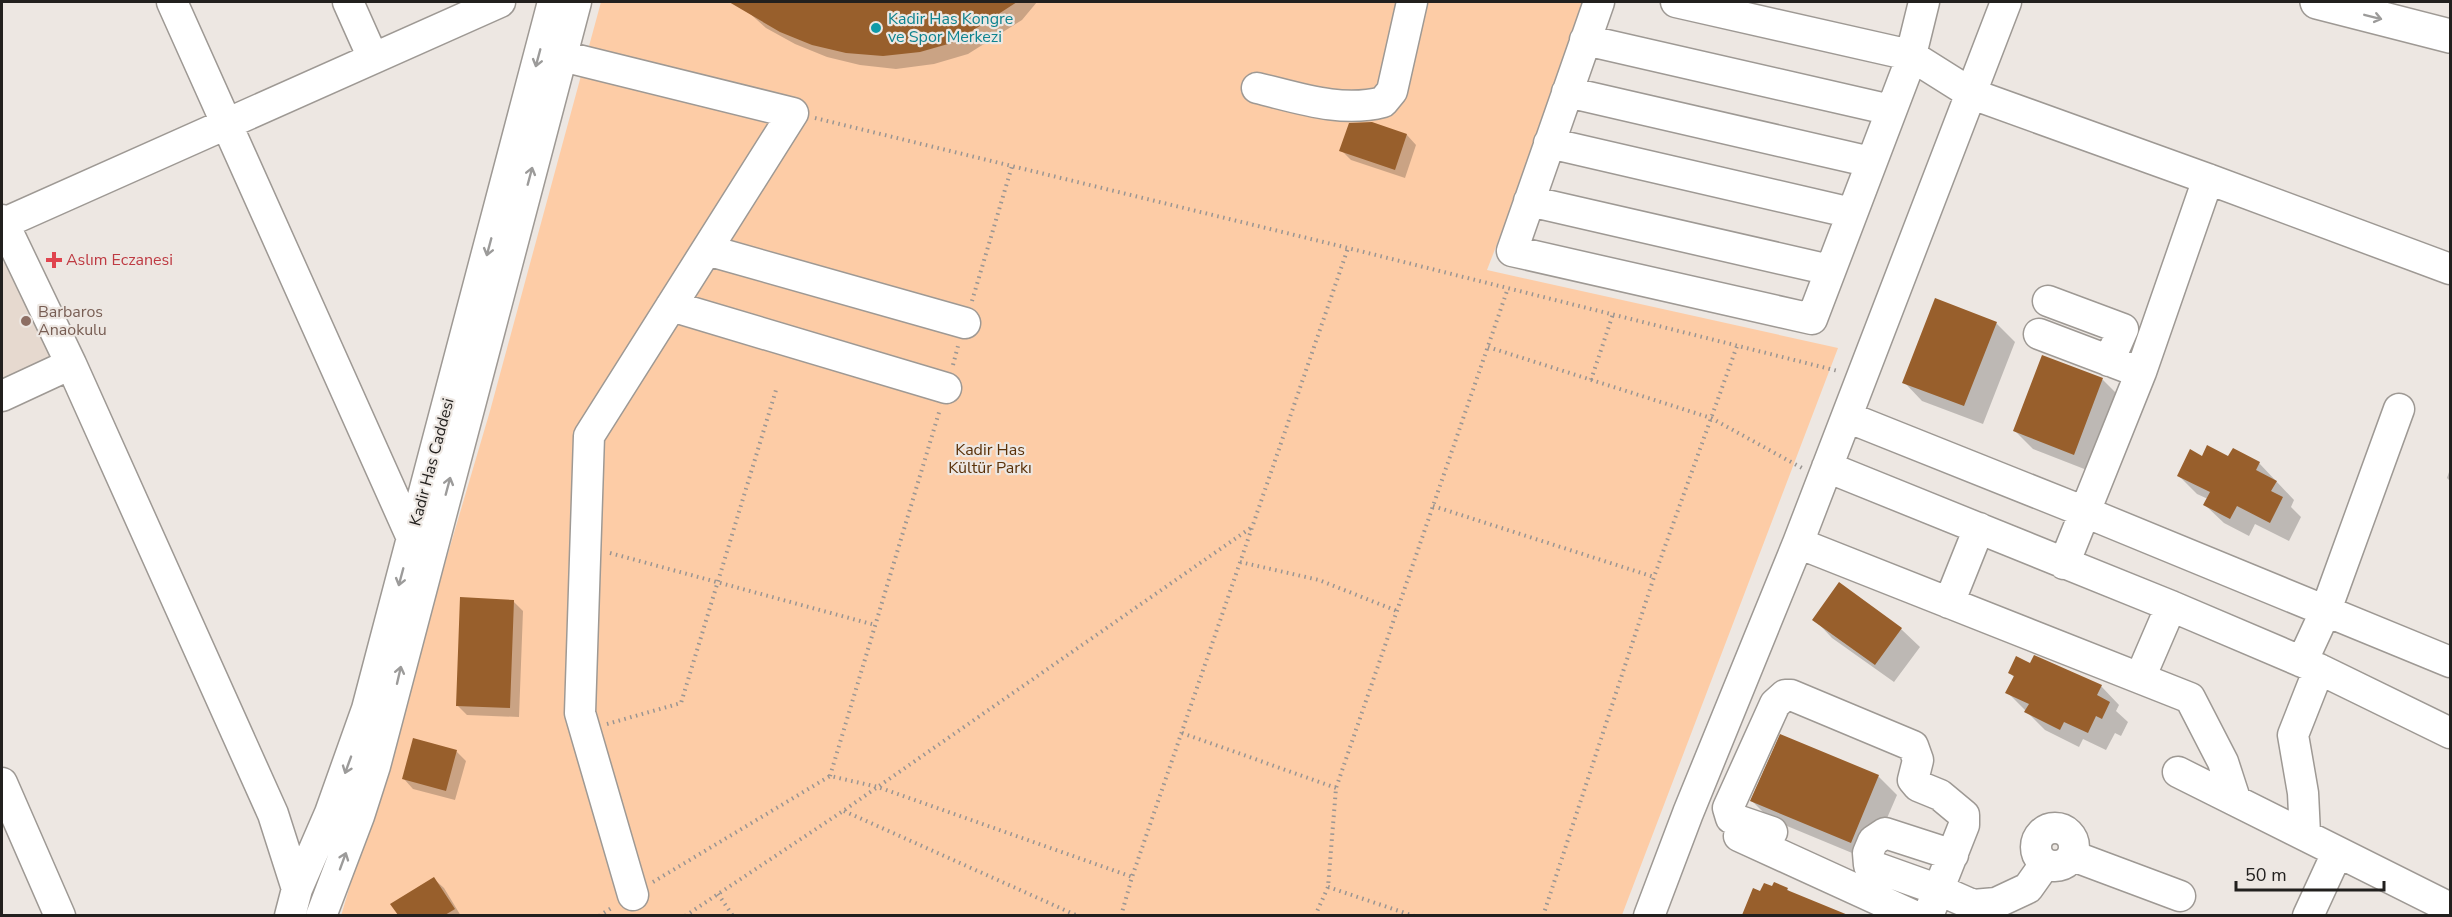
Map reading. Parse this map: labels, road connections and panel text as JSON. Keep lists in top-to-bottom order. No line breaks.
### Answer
{"streets":{"street":["Kadir Has Caddesi"]},"parks":["Kadir Has Kültür Parkı"],"places":{"other":["Kadir Has Kongre ve Spor Merkezi","Barbaros Anaokulu"],"health":["Aslım Eczanesi"]},"scale_bar":"50 m"}
